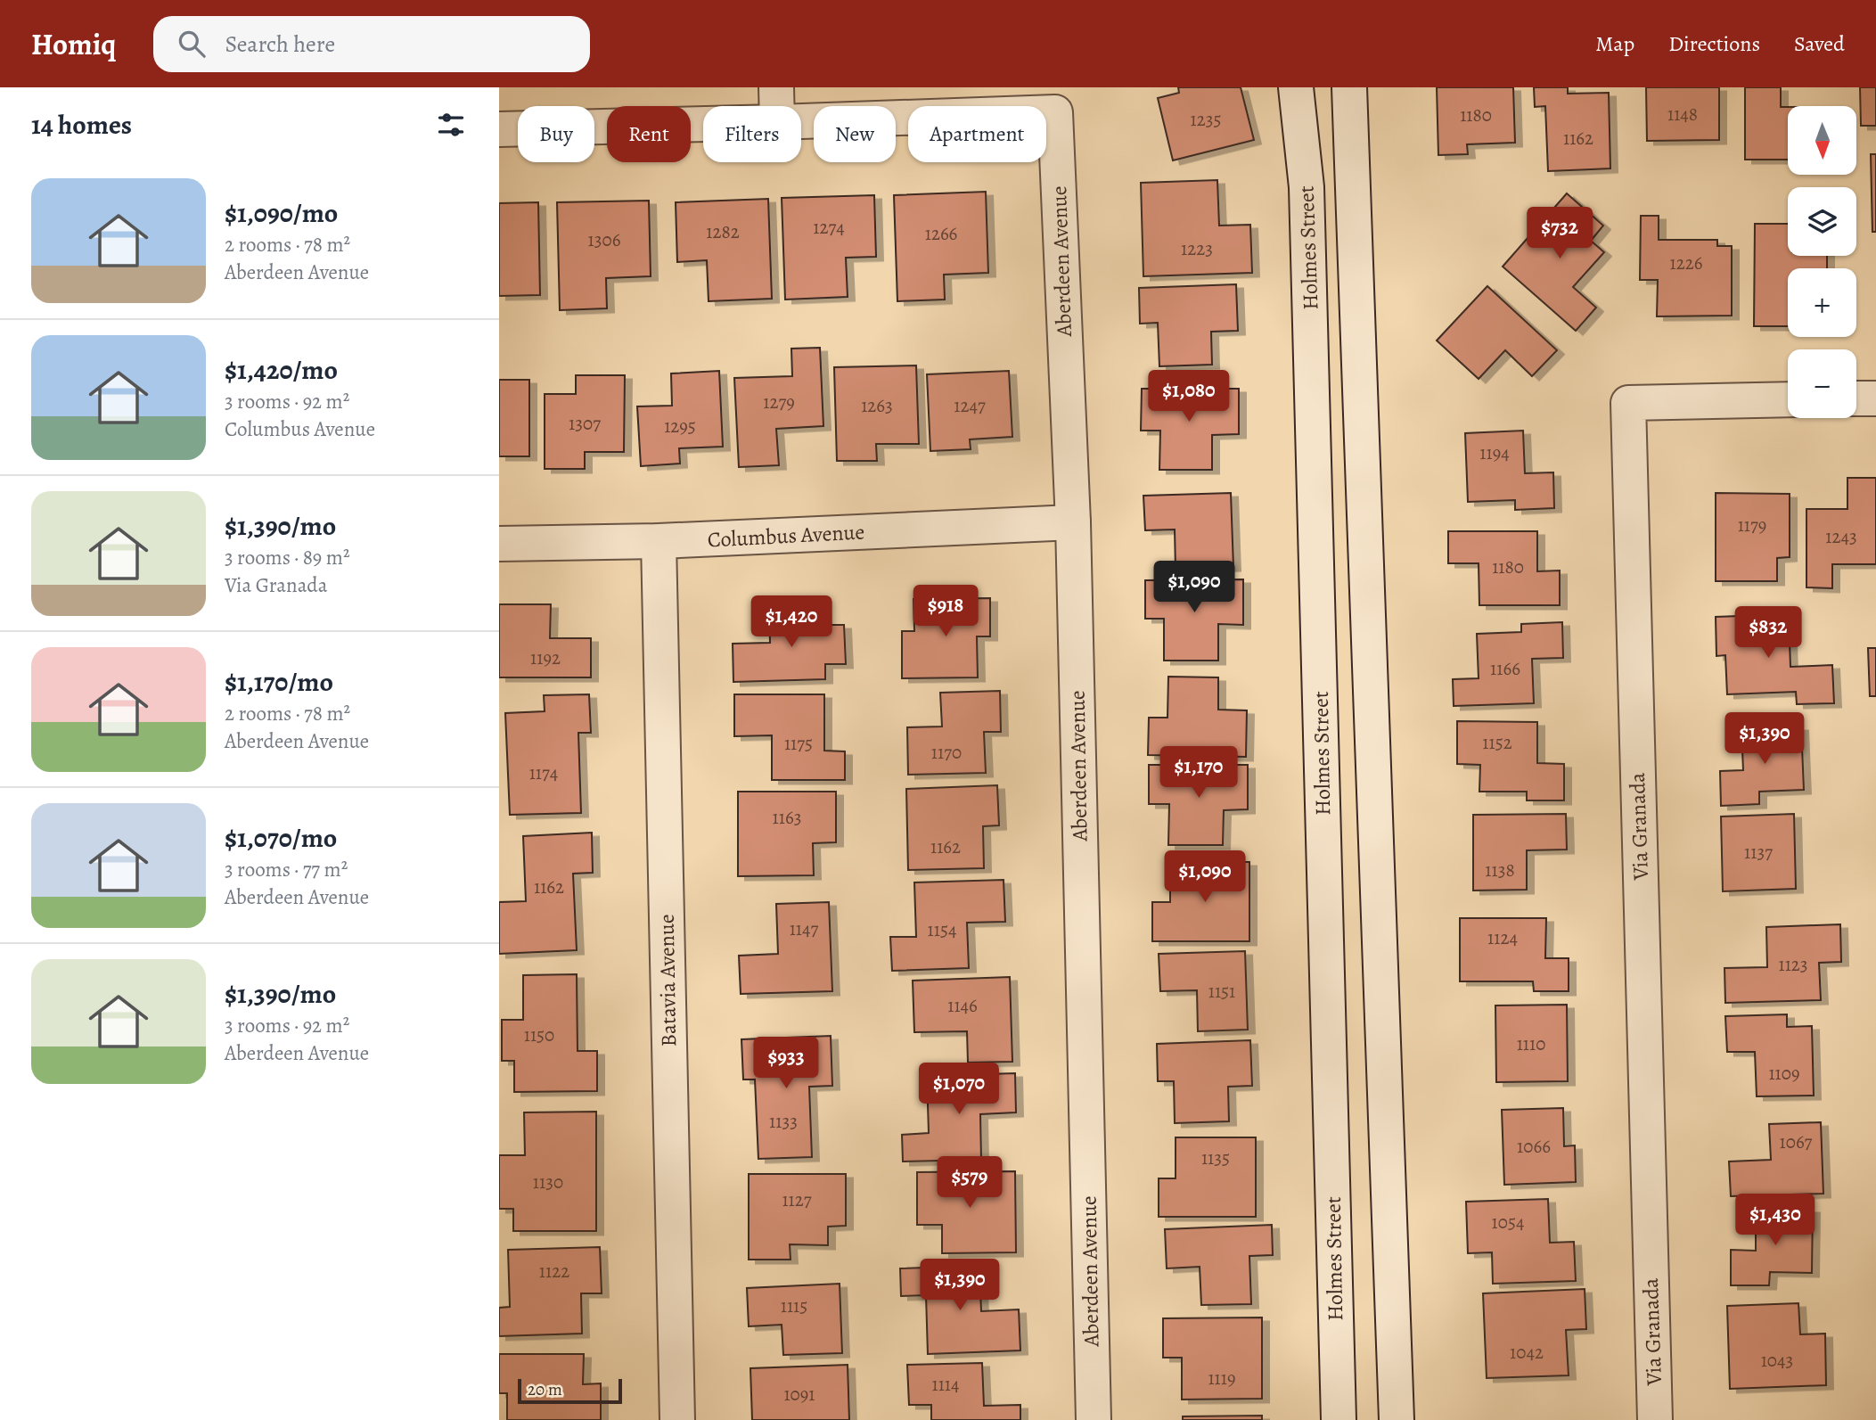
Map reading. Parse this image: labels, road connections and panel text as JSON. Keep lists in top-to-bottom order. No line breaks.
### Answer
{"streets":{"street":["Holmes Street","Aberdeen Avenue","Columbus Avenue","Via Granada","Batavia Avenue"]},"crossings":[["Aberdeen Avenue","Columbus Avenue"],["Columbus Avenue","Batavia Avenue"]],"house_numbers":["1148","1180","1235","1162","1274","1282","1266","1306","1223","1226","1279","1263","1247","1307","1295","1194","1179","1243","1180","1192","1166","1152","1175","1170","1174","1163","1162","1137","1138","1162","1147","1154","1124","1123","1151","1146","1150","1110","1109","1133","1067","1066","1135","1130","1127","1054","1122","1115","1042","1043","1119","1114","1091"],"scale_bar":"20 m","north":"bottom","page":{"header":"Homiq","search":"Search here","nav":["Map","Directions","Saved"],"heading":"14 homes","map_buttons":["+","−"],"chip":["Buy","Rent","Filters","New","Apartment"],"list":[{"name":"$1,090/mo","note":"2 rooms · 78 m² · Aberdeen Avenue"},{"name":"$1,420/mo","note":"3 rooms · 92 m² · Columbus Avenue"},{"name":"$1,390/mo","note":"3 rooms · 89 m² · Via Granada"},{"name":"$1,170/mo","note":"2 rooms · 78 m² · Aberdeen Avenue"},{"name":"$1,070/mo","note":"3 rooms · 77 m² · Aberdeen Avenue"},{"name":"$1,390/mo","note":"3 rooms · 92 m² · Aberdeen Avenue"}],"price":["$732","$1,080","$1,090","$918","$1,420","$832","$1,390","$1,170","$1,090","$933","$1,070","$579","$1,430","$1,390"],"scale":"20 m"}}
